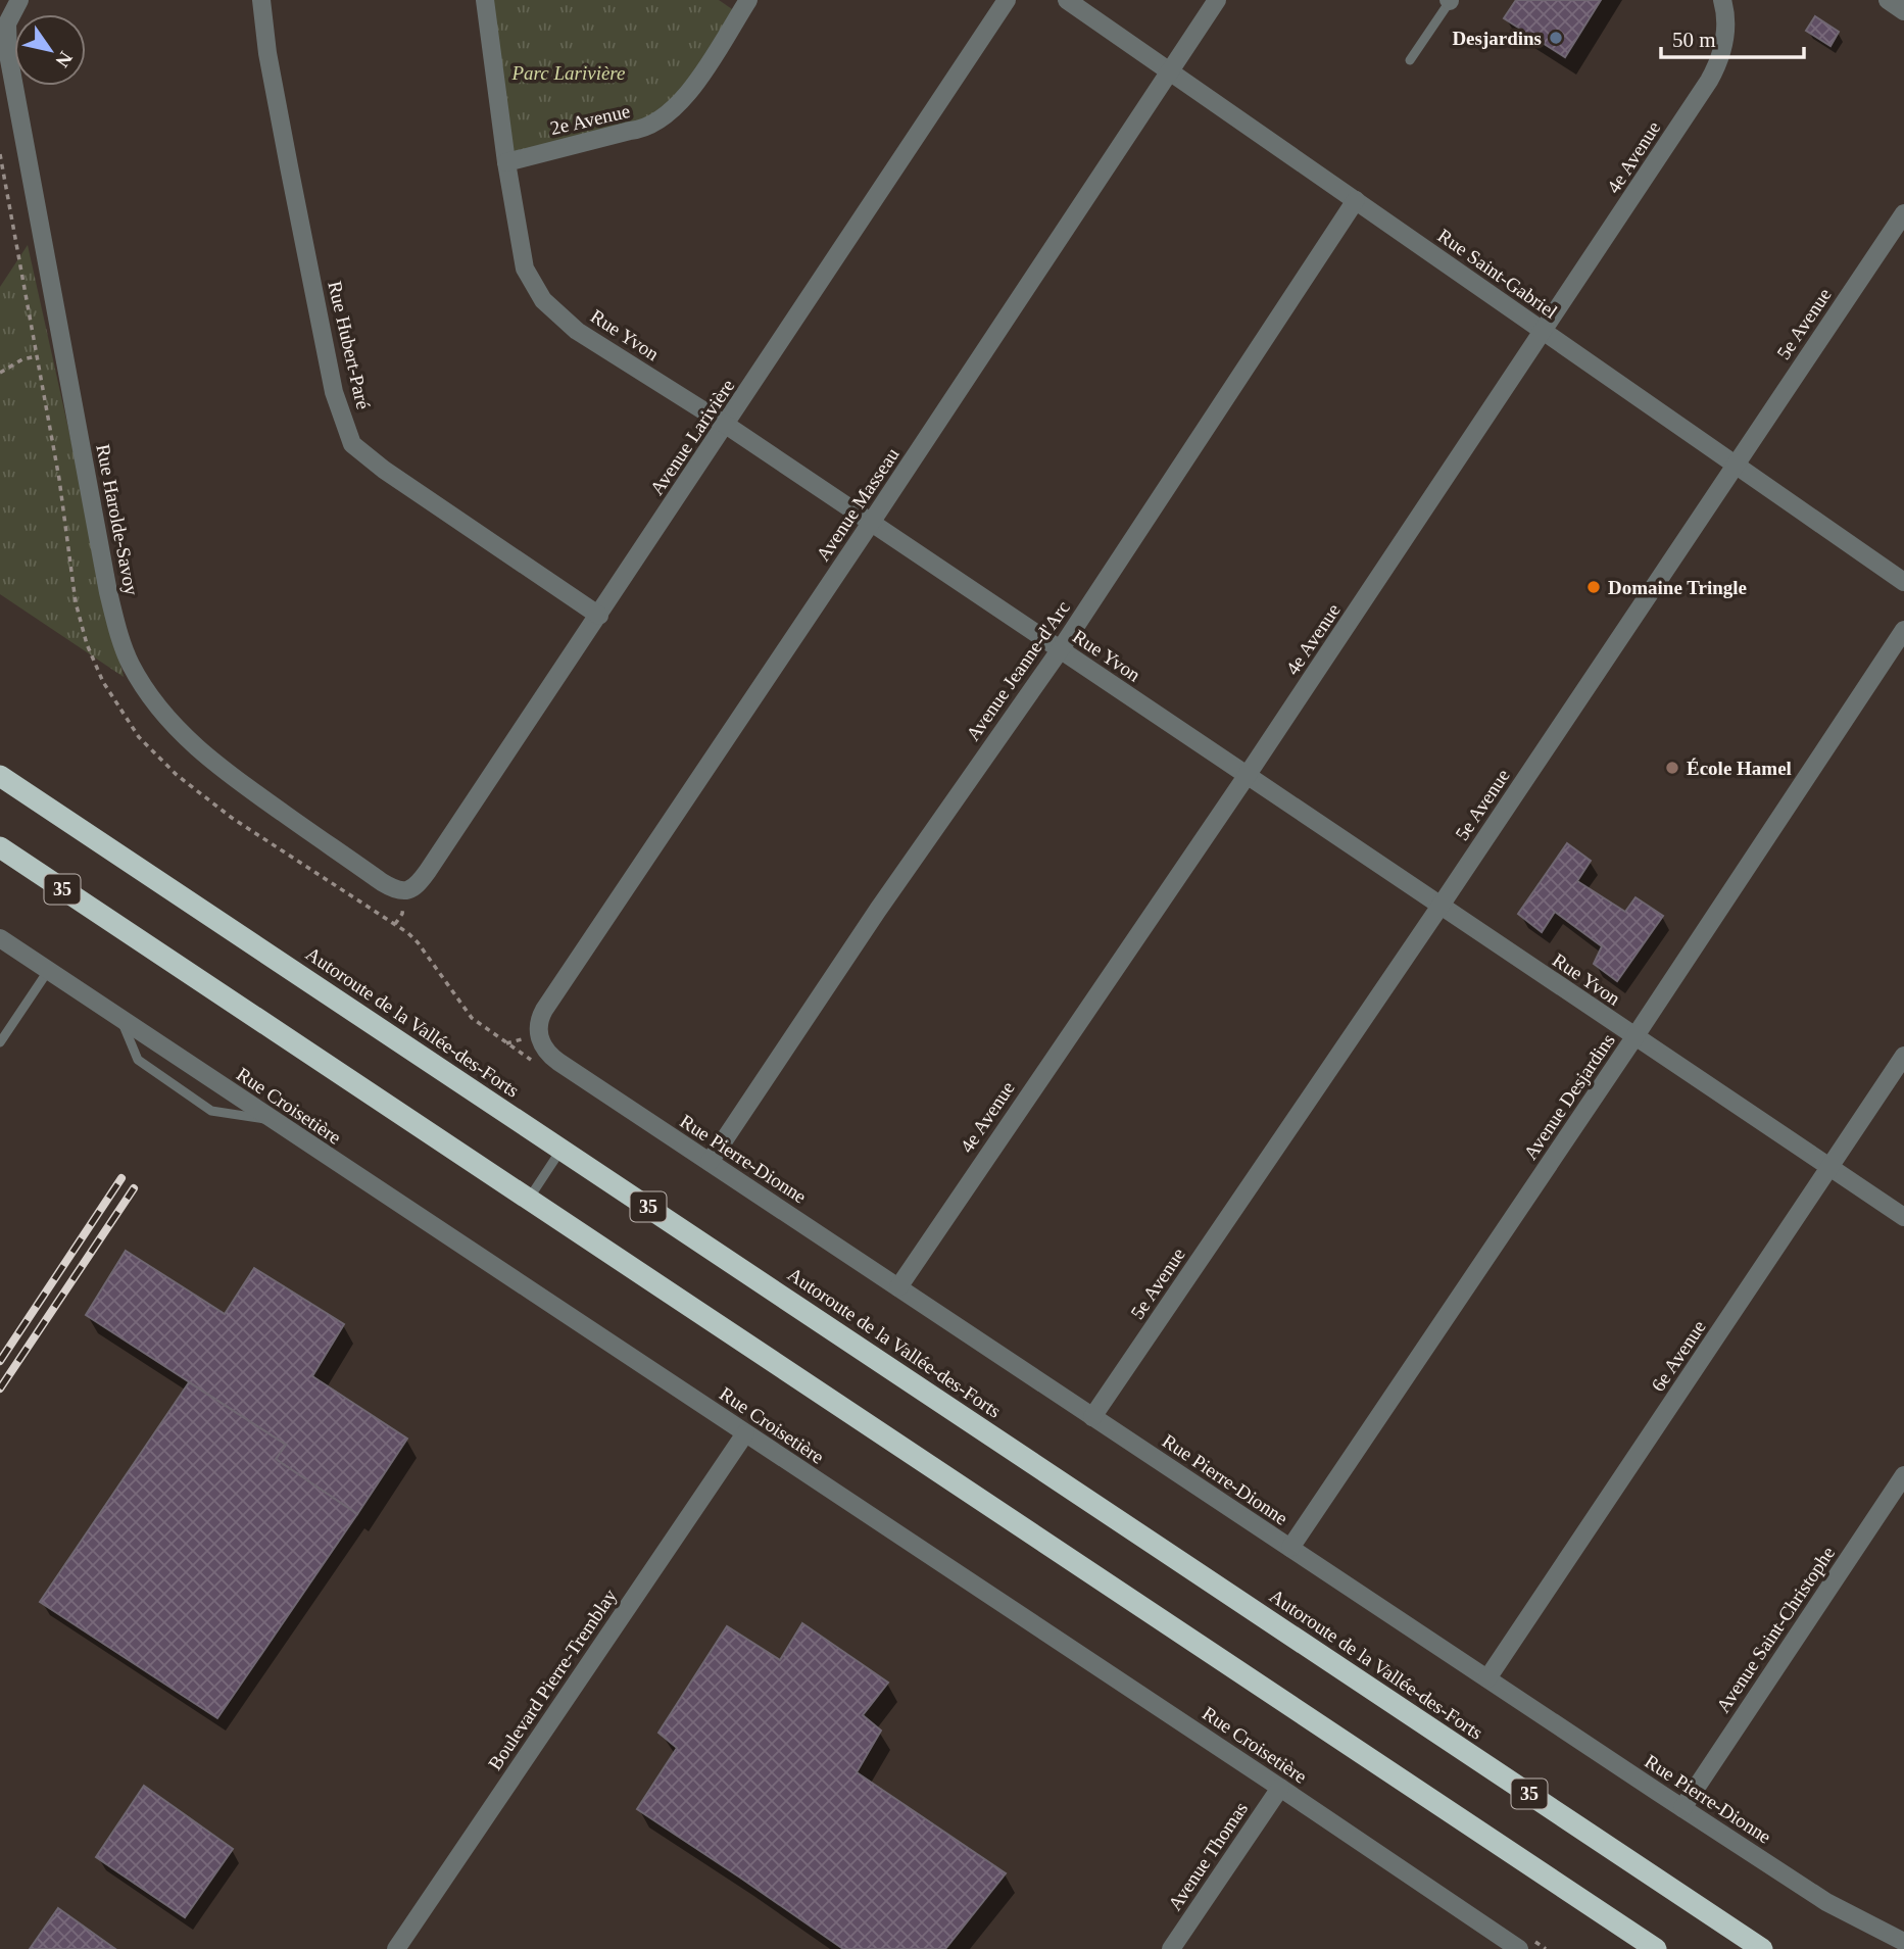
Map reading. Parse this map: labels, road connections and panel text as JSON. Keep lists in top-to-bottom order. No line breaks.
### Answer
{"streets":{"highway":["35","Autoroute de la Vallée-des-Forts"],"street":["2e Avenue","4e Avenue","Rue Saint-Gabriel","5e Avenue","Rue Yvon","Rue Hubert-Paré","Avenue Larivière","Avenue Masseau","Rue Harolde-Savoy","Avenue Jeanne-d'Arc","Avenue Desjardins","Rue Croisetière","Rue Pierre-Dionne","6e Avenue","Avenue Saint-Christophe","Boulevard Pierre-Tremblay","Avenue Thomas"]},"crossings":[["2e Avenue","Rue Yvon"],["4e Avenue","Rue Saint-Gabriel"],["4e Avenue","Rue Yvon"],["4e Avenue","Rue Pierre-Dionne"],["Rue Saint-Gabriel","5e Avenue"],["Rue Saint-Gabriel","Avenue Masseau"],["Rue Saint-Gabriel","Avenue Jeanne-d'Arc"],["5e Avenue","Rue Yvon"],["5e Avenue","Rue Pierre-Dionne"],["Rue Yvon","Avenue Larivière"],["Rue Yvon","Avenue Masseau"],["Rue Yvon","Avenue Jeanne-d'Arc"],["Rue Yvon","Avenue Desjardins"],["Rue Yvon","6e Avenue"],["Rue Hubert-Paré","Avenue Larivière"],["Avenue Larivière","Rue Harolde-Savoy"],["Avenue Masseau","Rue Pierre-Dionne"],["Avenue Jeanne-d'Arc","Rue Pierre-Dionne"],["Avenue Desjardins","Rue Pierre-Dionne"],["Rue Croisetière","Boulevard Pierre-Tremblay"],["Rue Croisetière","Avenue Thomas"],["Rue Pierre-Dionne","6e Avenue"],["Rue Pierre-Dionne","Avenue Saint-Christophe"]],"parks":["Parc Larivière"],"places":["Desjardins","Domaine Tringle","École Hamel"],"scale_bar":"50 m","north":"bottom right"}
